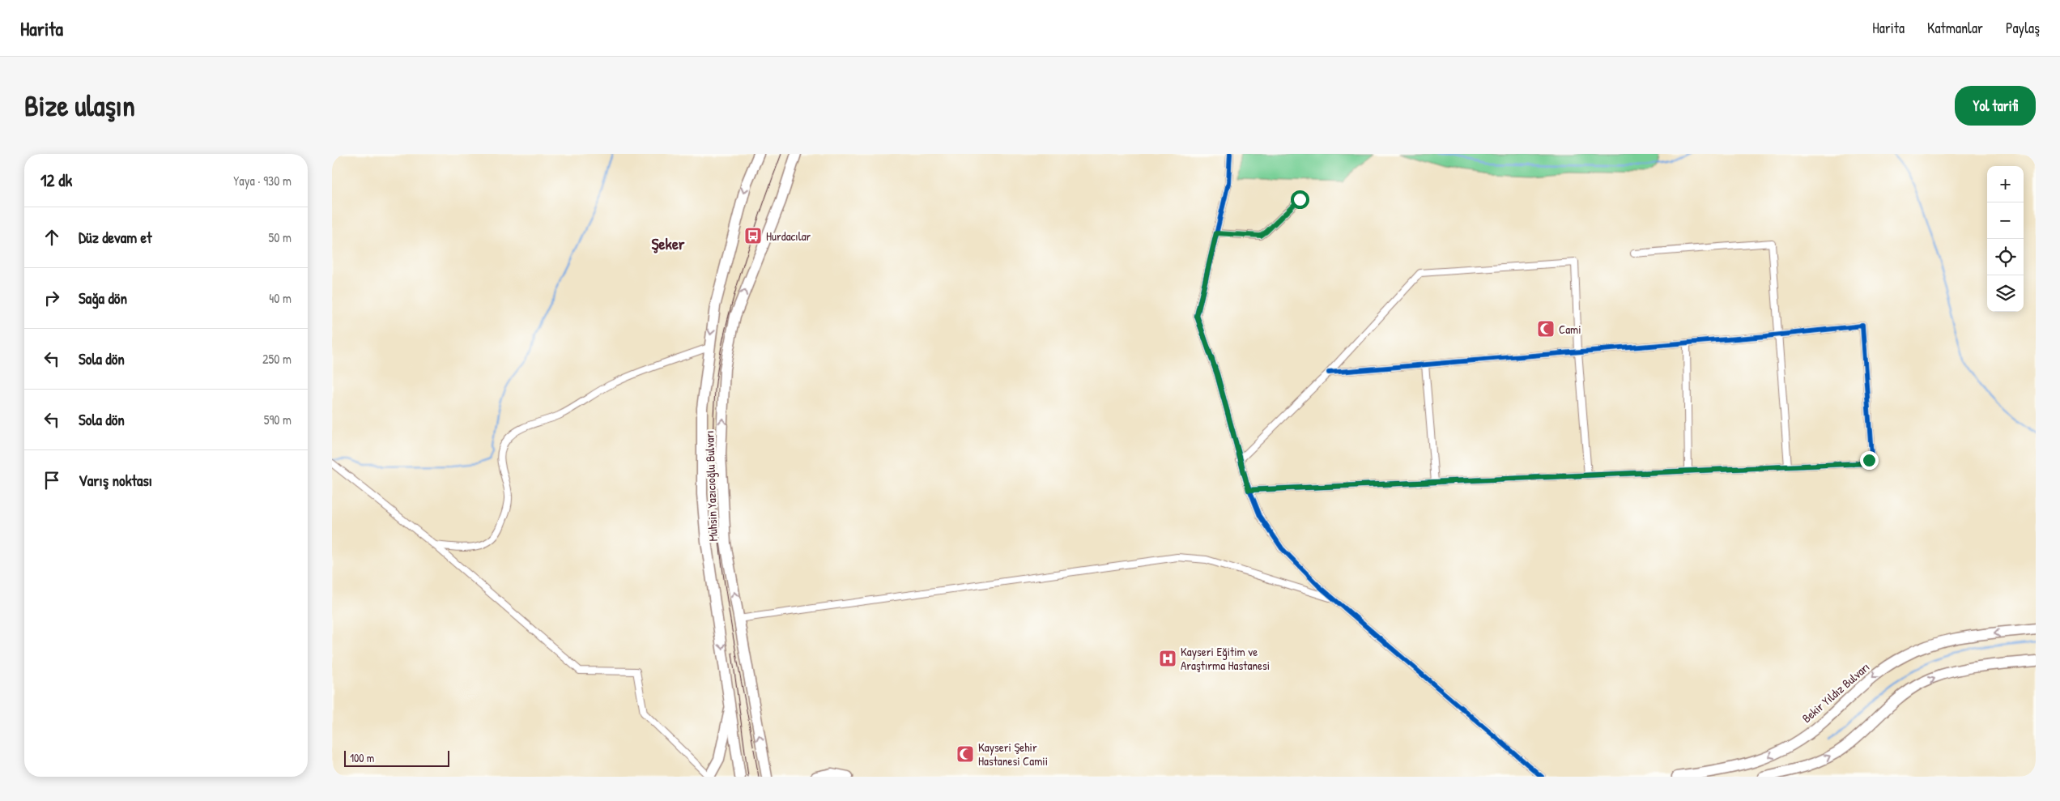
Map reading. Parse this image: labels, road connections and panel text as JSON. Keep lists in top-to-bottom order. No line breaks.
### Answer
{"streets":{"main road":["Muhsin Yazıcıoğlu Bulvarı","Bekir Yıldız Bulvarı"]},"districts":["Şeker"],"places":{"bus stop":["Hurdacılar"],"mosque":["Cami","Kayseri Şehir Hastanesi Camii"],"hospital":["Kayseri Eğitim ve Araştırma Hastanesi"]},"scale_bar":"100 m","page":{"header":"Harita","nav":["Harita","Katmanlar","Paylaş"],"buttons":"Yol tarifi","title":"Bize ulaşın","heading":["12 dk","Yaya · 930 m"],"map_buttons":["+","−"],"list":[["Düz devam et","50 m"],["Sağa dön","40 m"],["Sola dön","250 m"],["Sola dön","590 m"],"Varış noktası"],"scale":"100 m"}}
